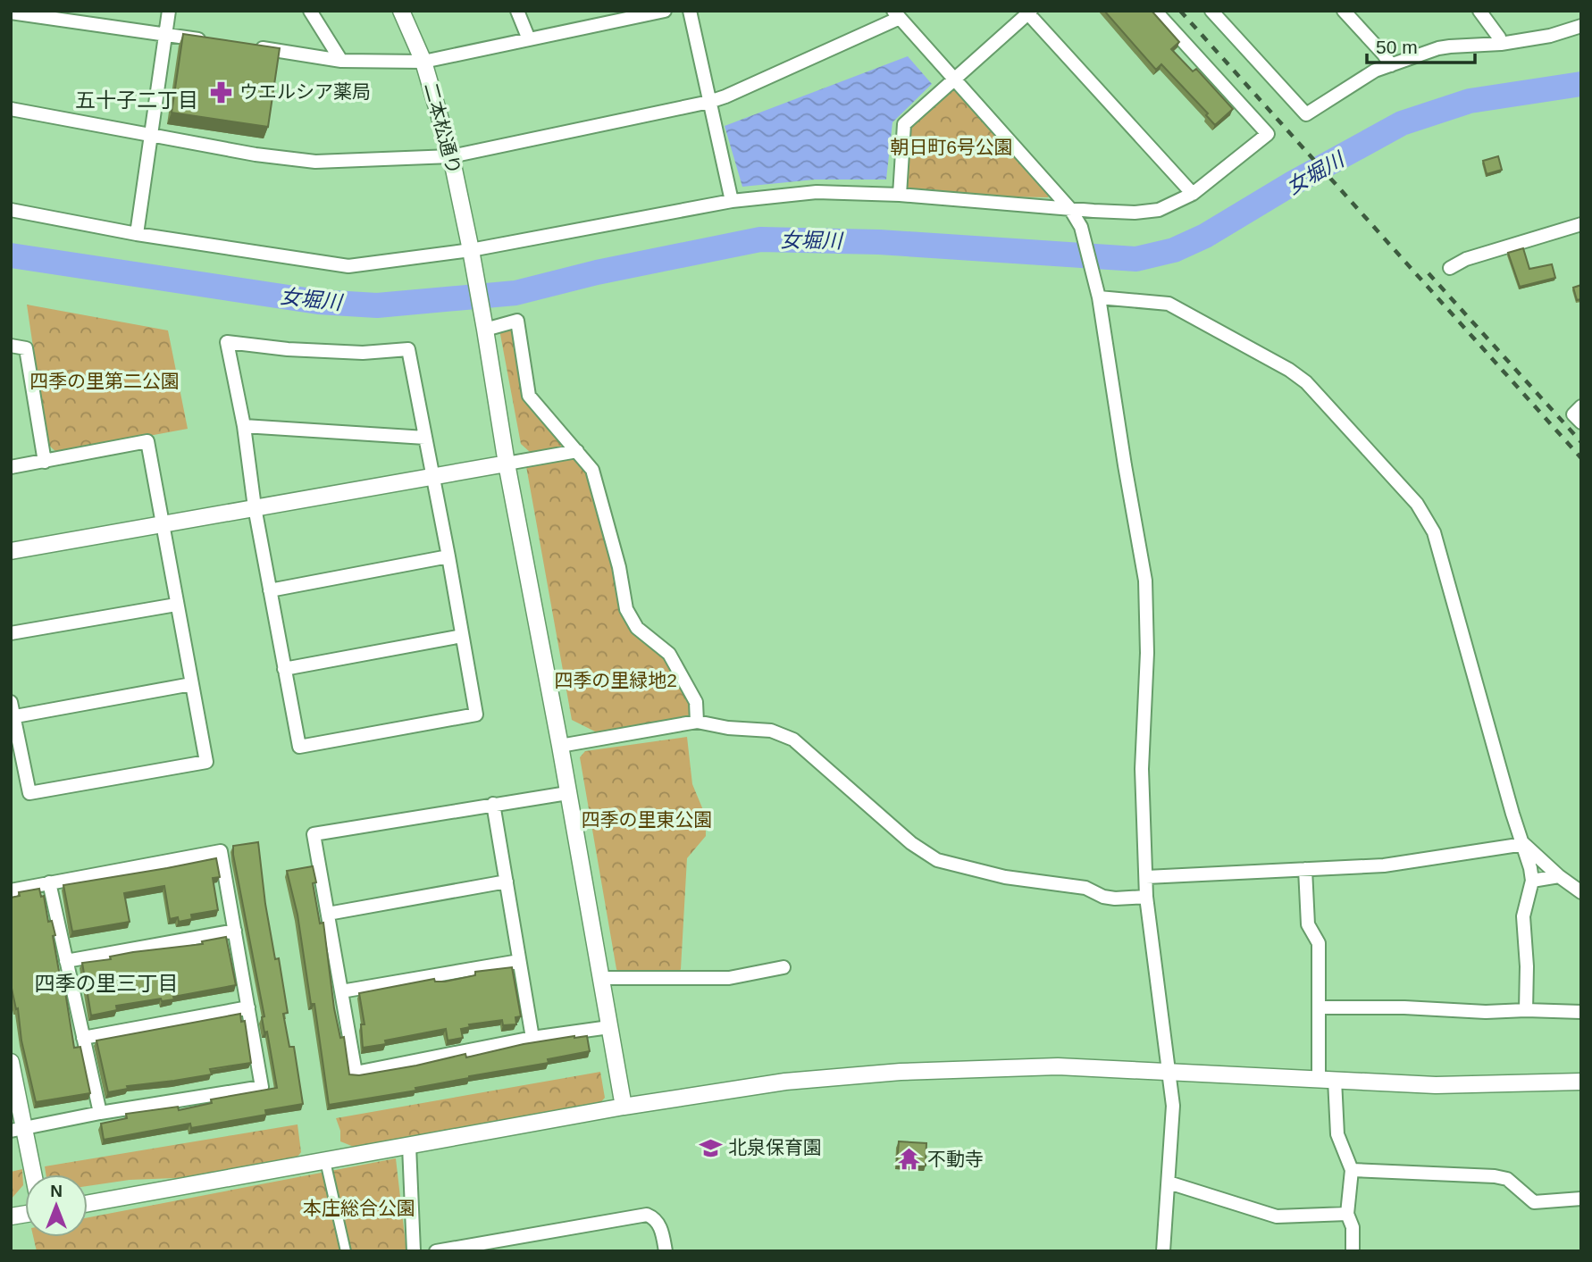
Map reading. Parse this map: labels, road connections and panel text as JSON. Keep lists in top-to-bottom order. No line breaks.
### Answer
{"streets":{"street":["二本松通り"]},"districts":["五十子二丁目","四季の里三丁目"],"water":["女堀川"],"parks":["朝日町6号公園","四季の里第二公園","四季の里緑地2","四季の里東公園","本庄総合公園"],"places":{"pharmacy":["ウエルシア薬局"],"school or university":["北泉保育園"],"temple":["不動寺"]},"scale_bar":"50 m","north":"top"}
